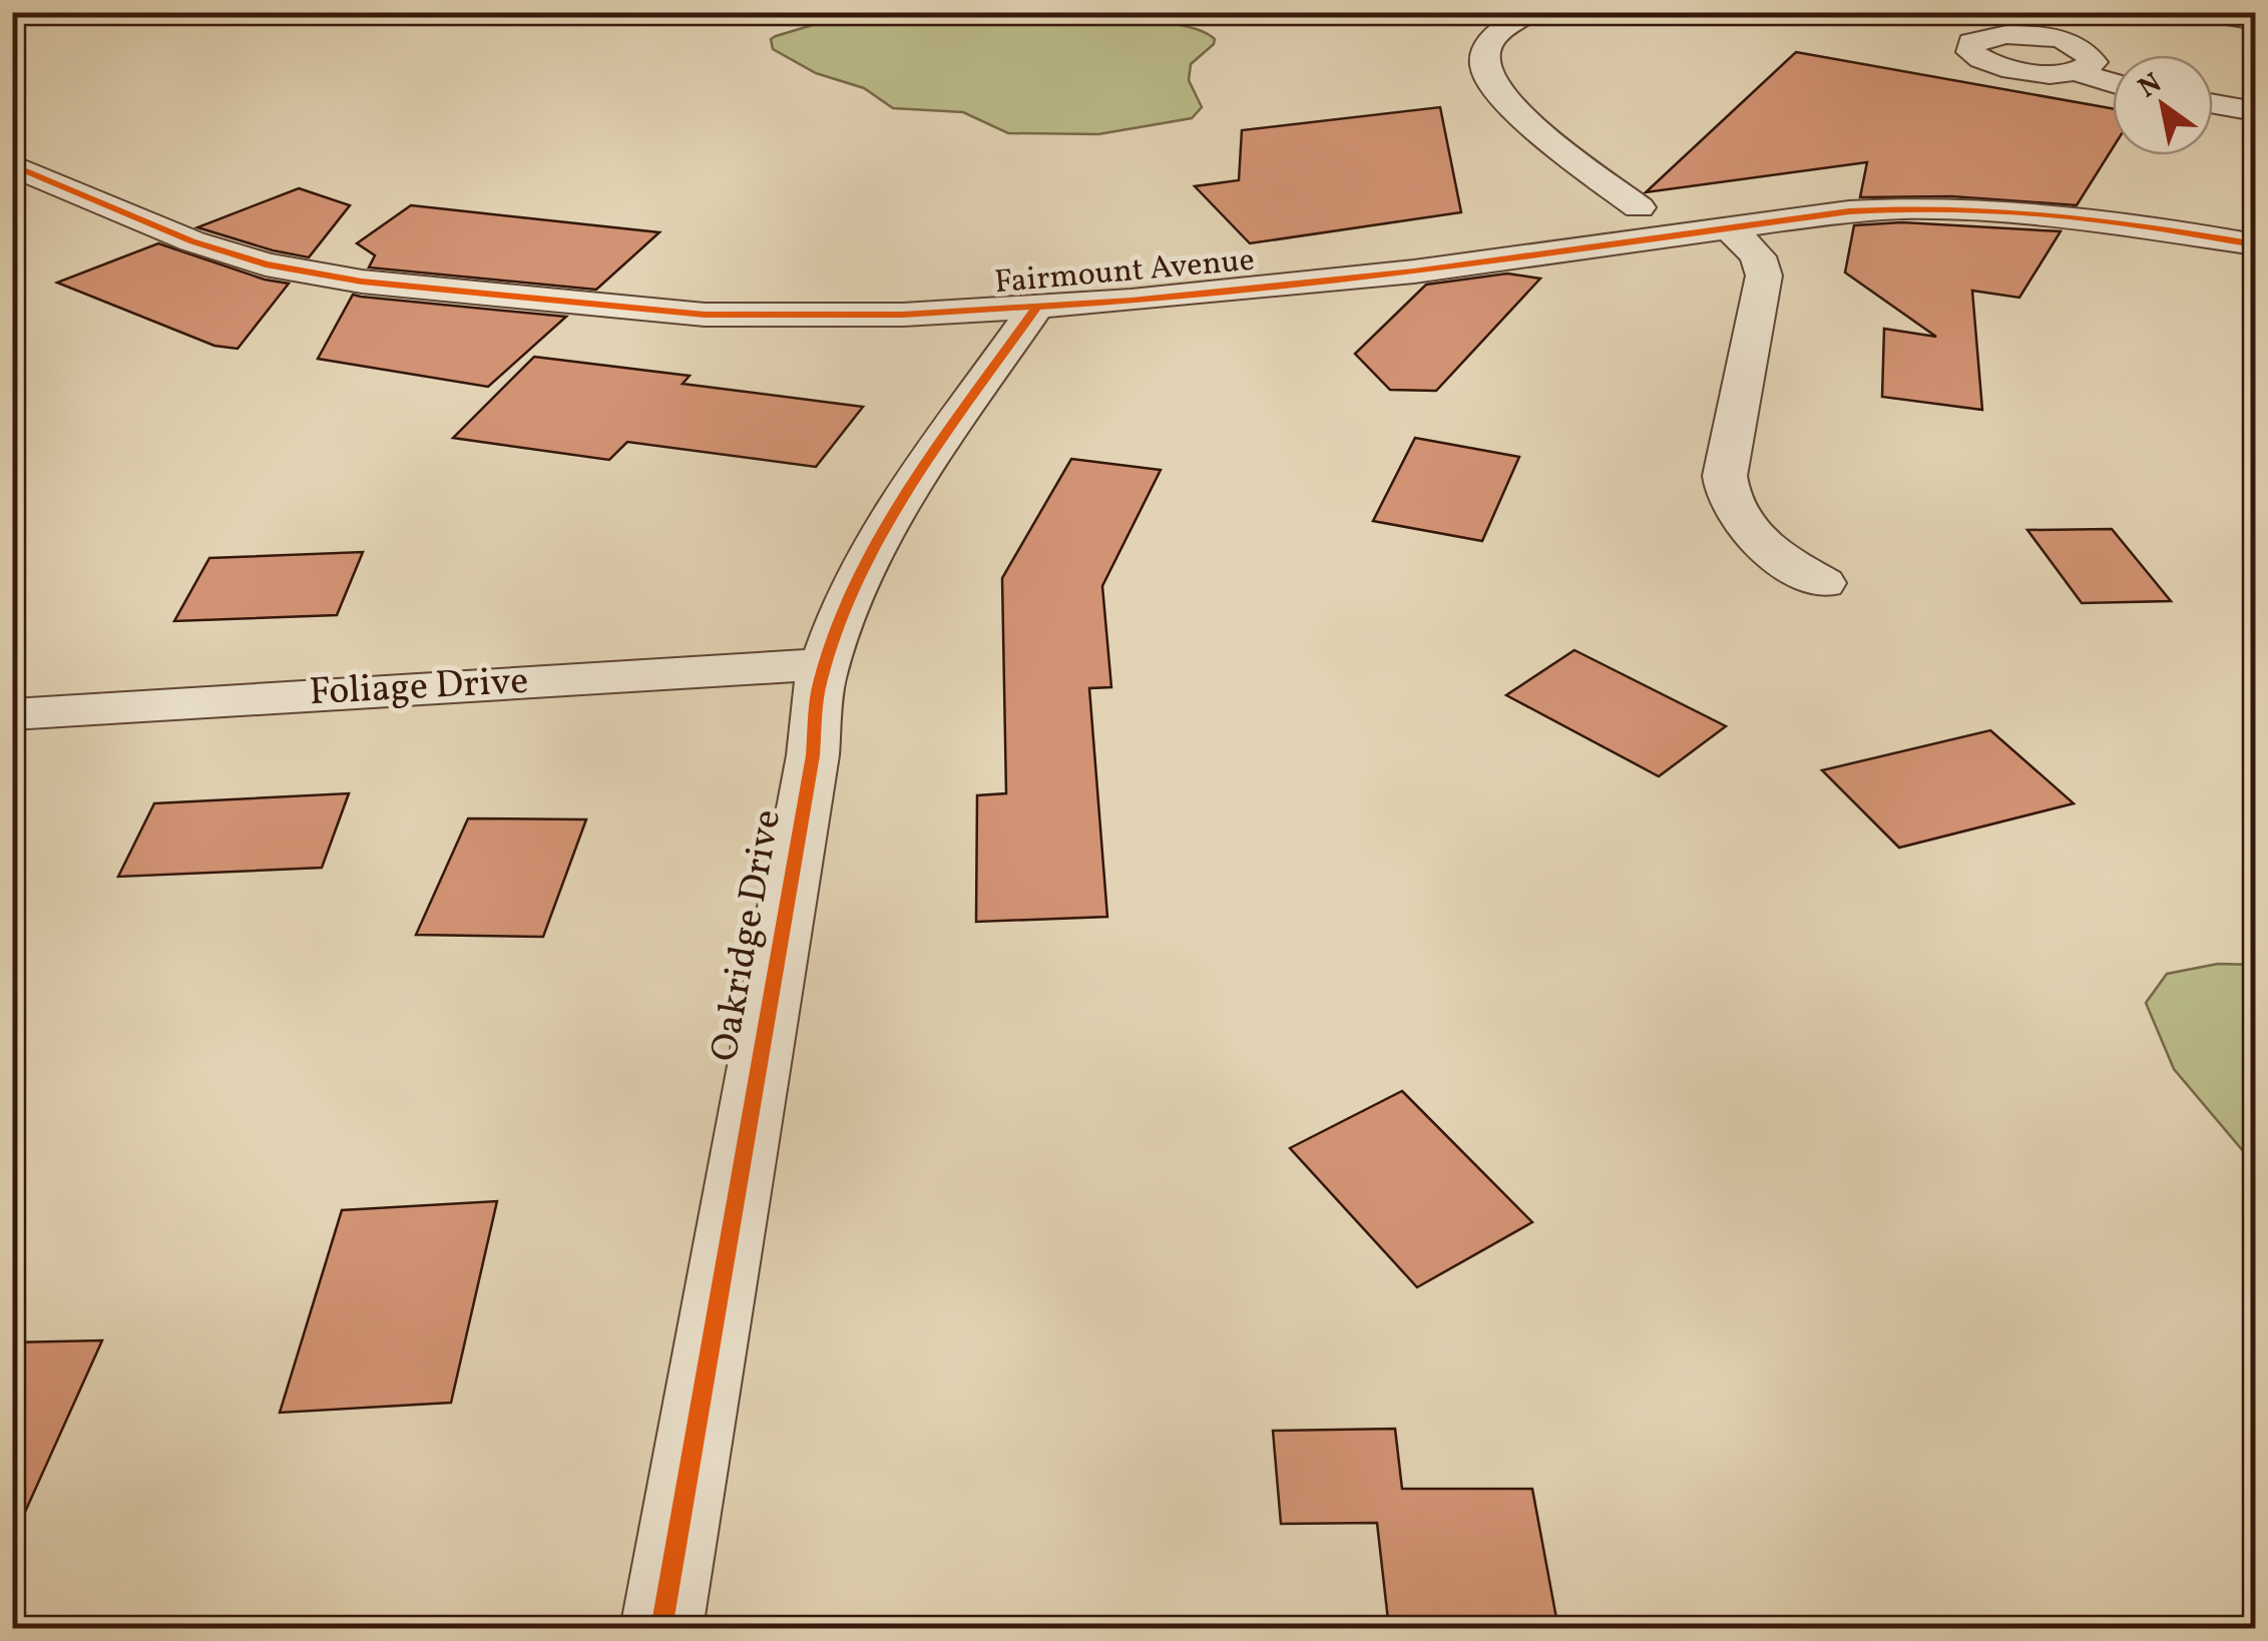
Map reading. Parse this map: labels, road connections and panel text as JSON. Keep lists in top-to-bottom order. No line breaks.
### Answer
{"streets":{"street":["Fairmount Avenue","Foliage Drive","Oakridge Drive"]},"crossings":[["Fairmount Avenue","Oakridge Drive"],["Foliage Drive","Oakridge Drive"]],"north":"top left"}
